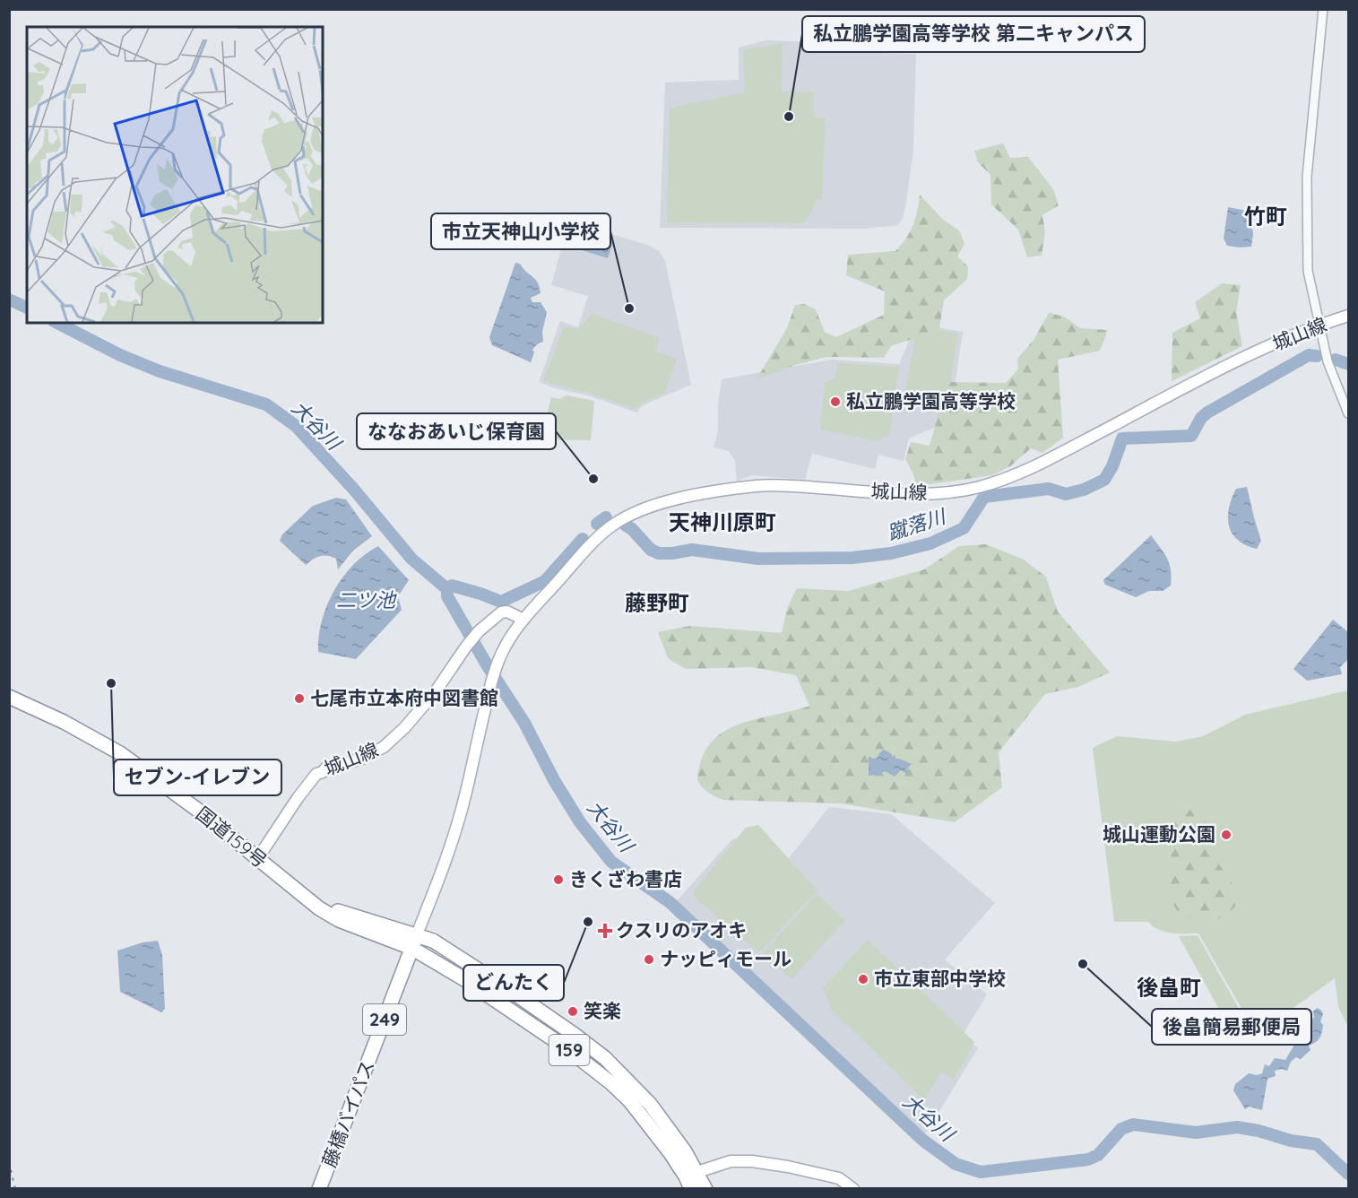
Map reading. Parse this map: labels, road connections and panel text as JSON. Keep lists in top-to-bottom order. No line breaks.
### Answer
{"streets":{"highway":["国道159号","249","159","藤橋バイパス"],"main road":["城山線"]},"crossings":[["城山線","国道159号"],["城山線","249"],["城山線","159"],["国道159号","249"],["国道159号","159"],["国道159号","藤橋バイパス"],["249","159"],["249","藤橋バイパス"],["159","藤橋バイパス"]],"districts":["竹町","天神川原町","藤野町","後畠町"],"water":["大谷川","蹴落川","二ツ池"],"places":{"other":["私立鵬学園高等学校 第二キャンパス","市立天神山小学校","私立鵬学園高等学校","ななおあいじ保育園","セブン-イレブン","七尾市立本府中図書館","城山運動公園","きくざわ書店","どんたく","ナッピィモール","後畠簡易郵便局","市立東部中学校","笑楽"],"health":["クスリのアオキ"]}}
